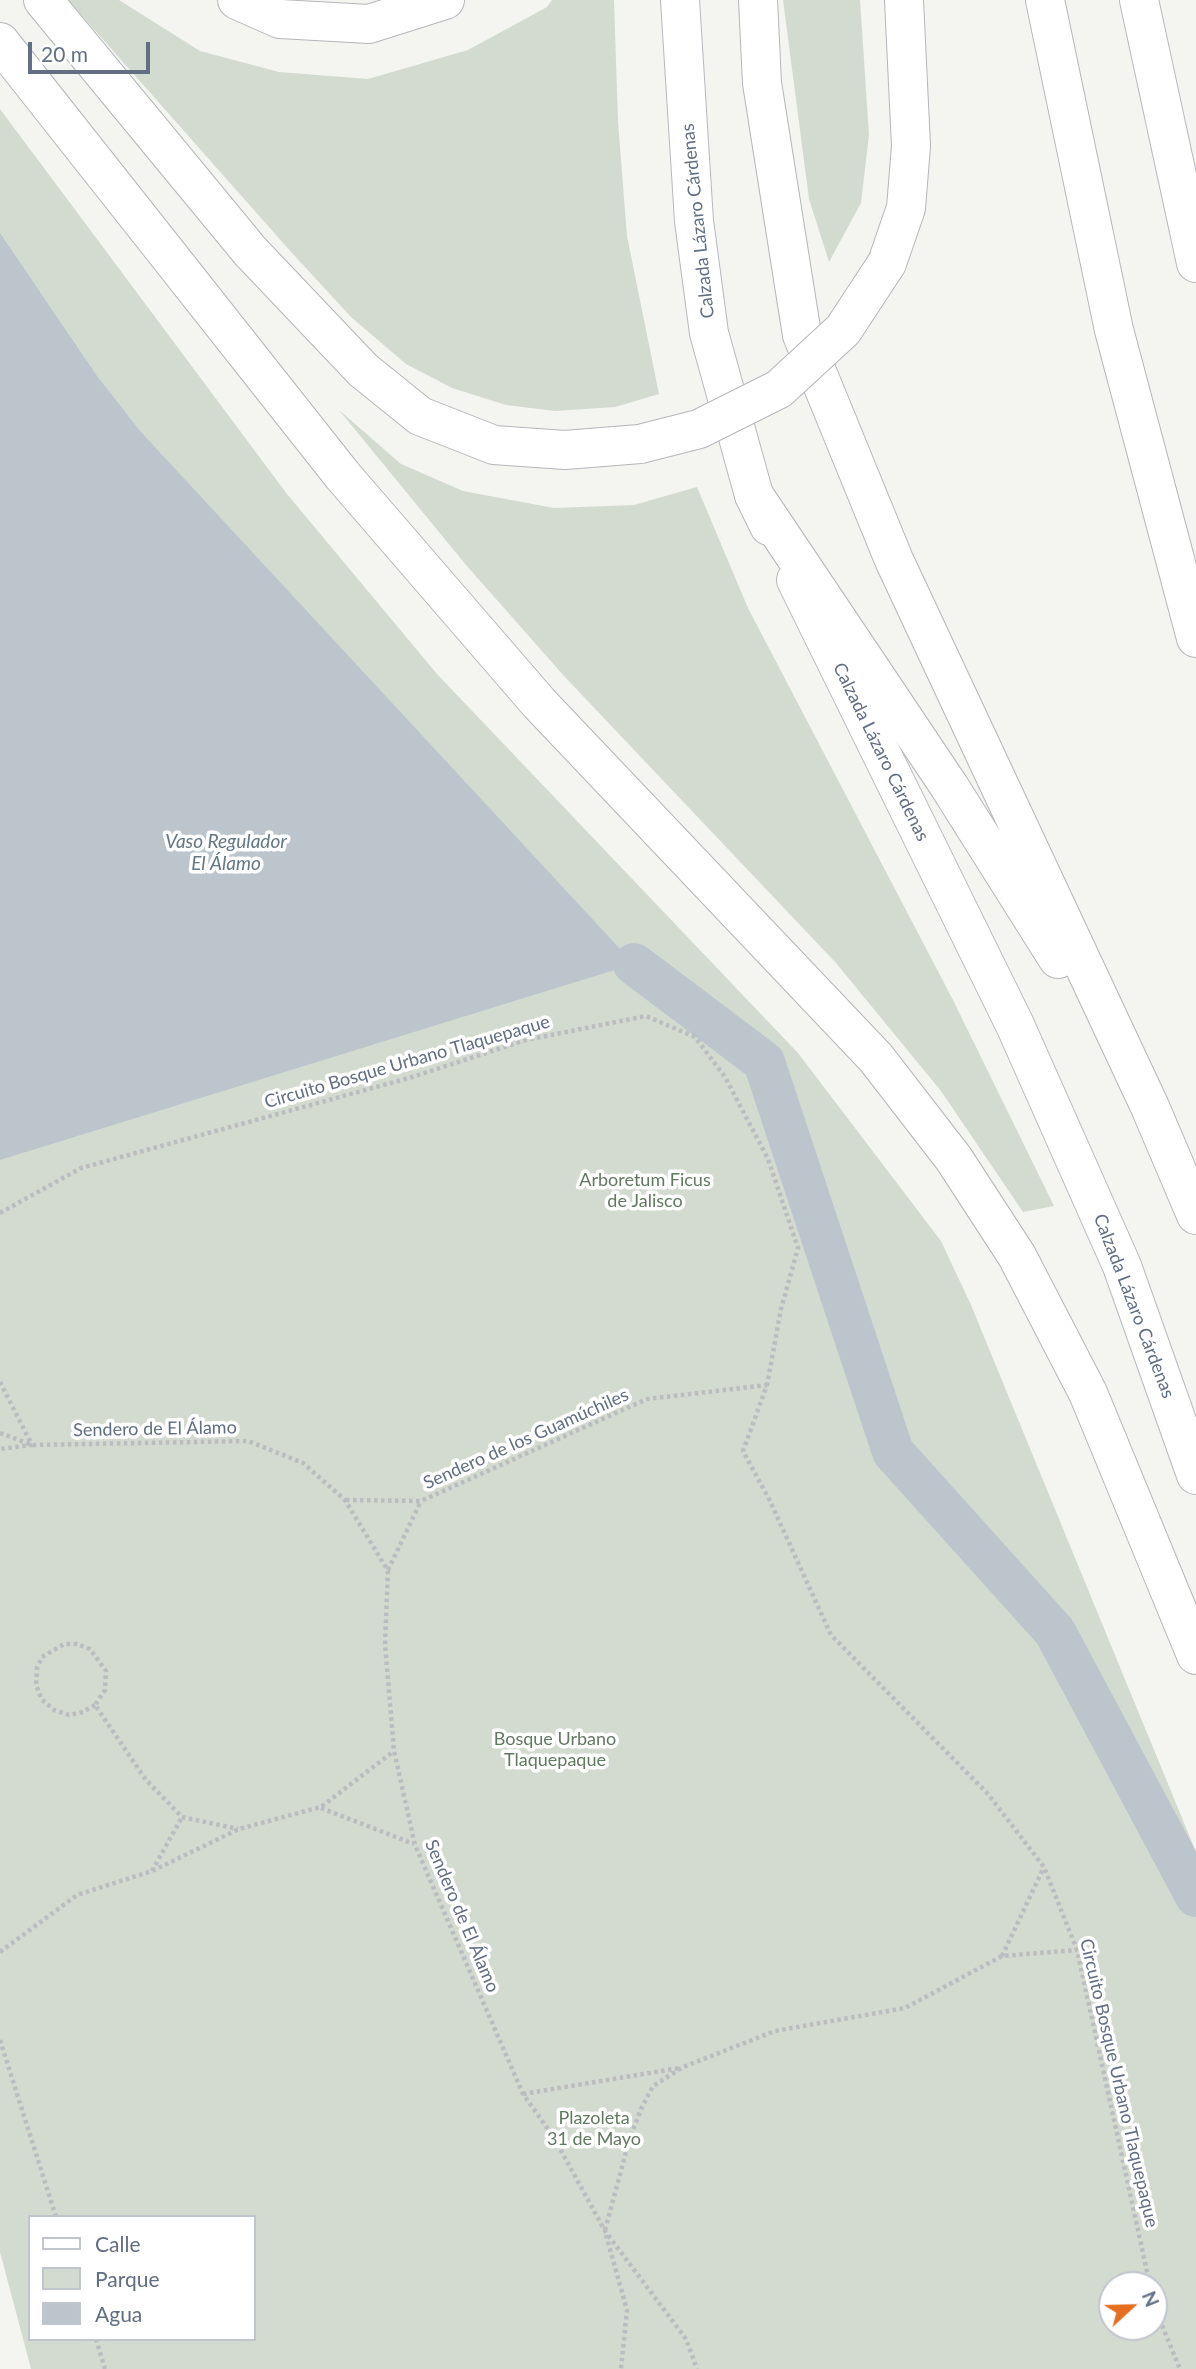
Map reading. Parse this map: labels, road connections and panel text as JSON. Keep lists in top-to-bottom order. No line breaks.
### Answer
{"streets":{"main road":["Calzada Lázaro Cárdenas"],"path":["Circuito Bosque Urbano Tlaquepaque","Sendero de El Álamo","Sendero de los Guamúchiles"]},"crossings":[["Circuito Bosque Urbano Tlaquepaque","Sendero de los Guamúchiles"],["Sendero de El Álamo","Sendero de los Guamúchiles"]],"water":["Vaso Regulador El Álamo"],"parks":["Arboretum Ficus de Jalisco","Bosque Urbano Tlaquepaque","Plazoleta 31 de Mayo"],"legend":["Calle","Parque","Agua"],"scale_bar":"20 m","north":"right"}
